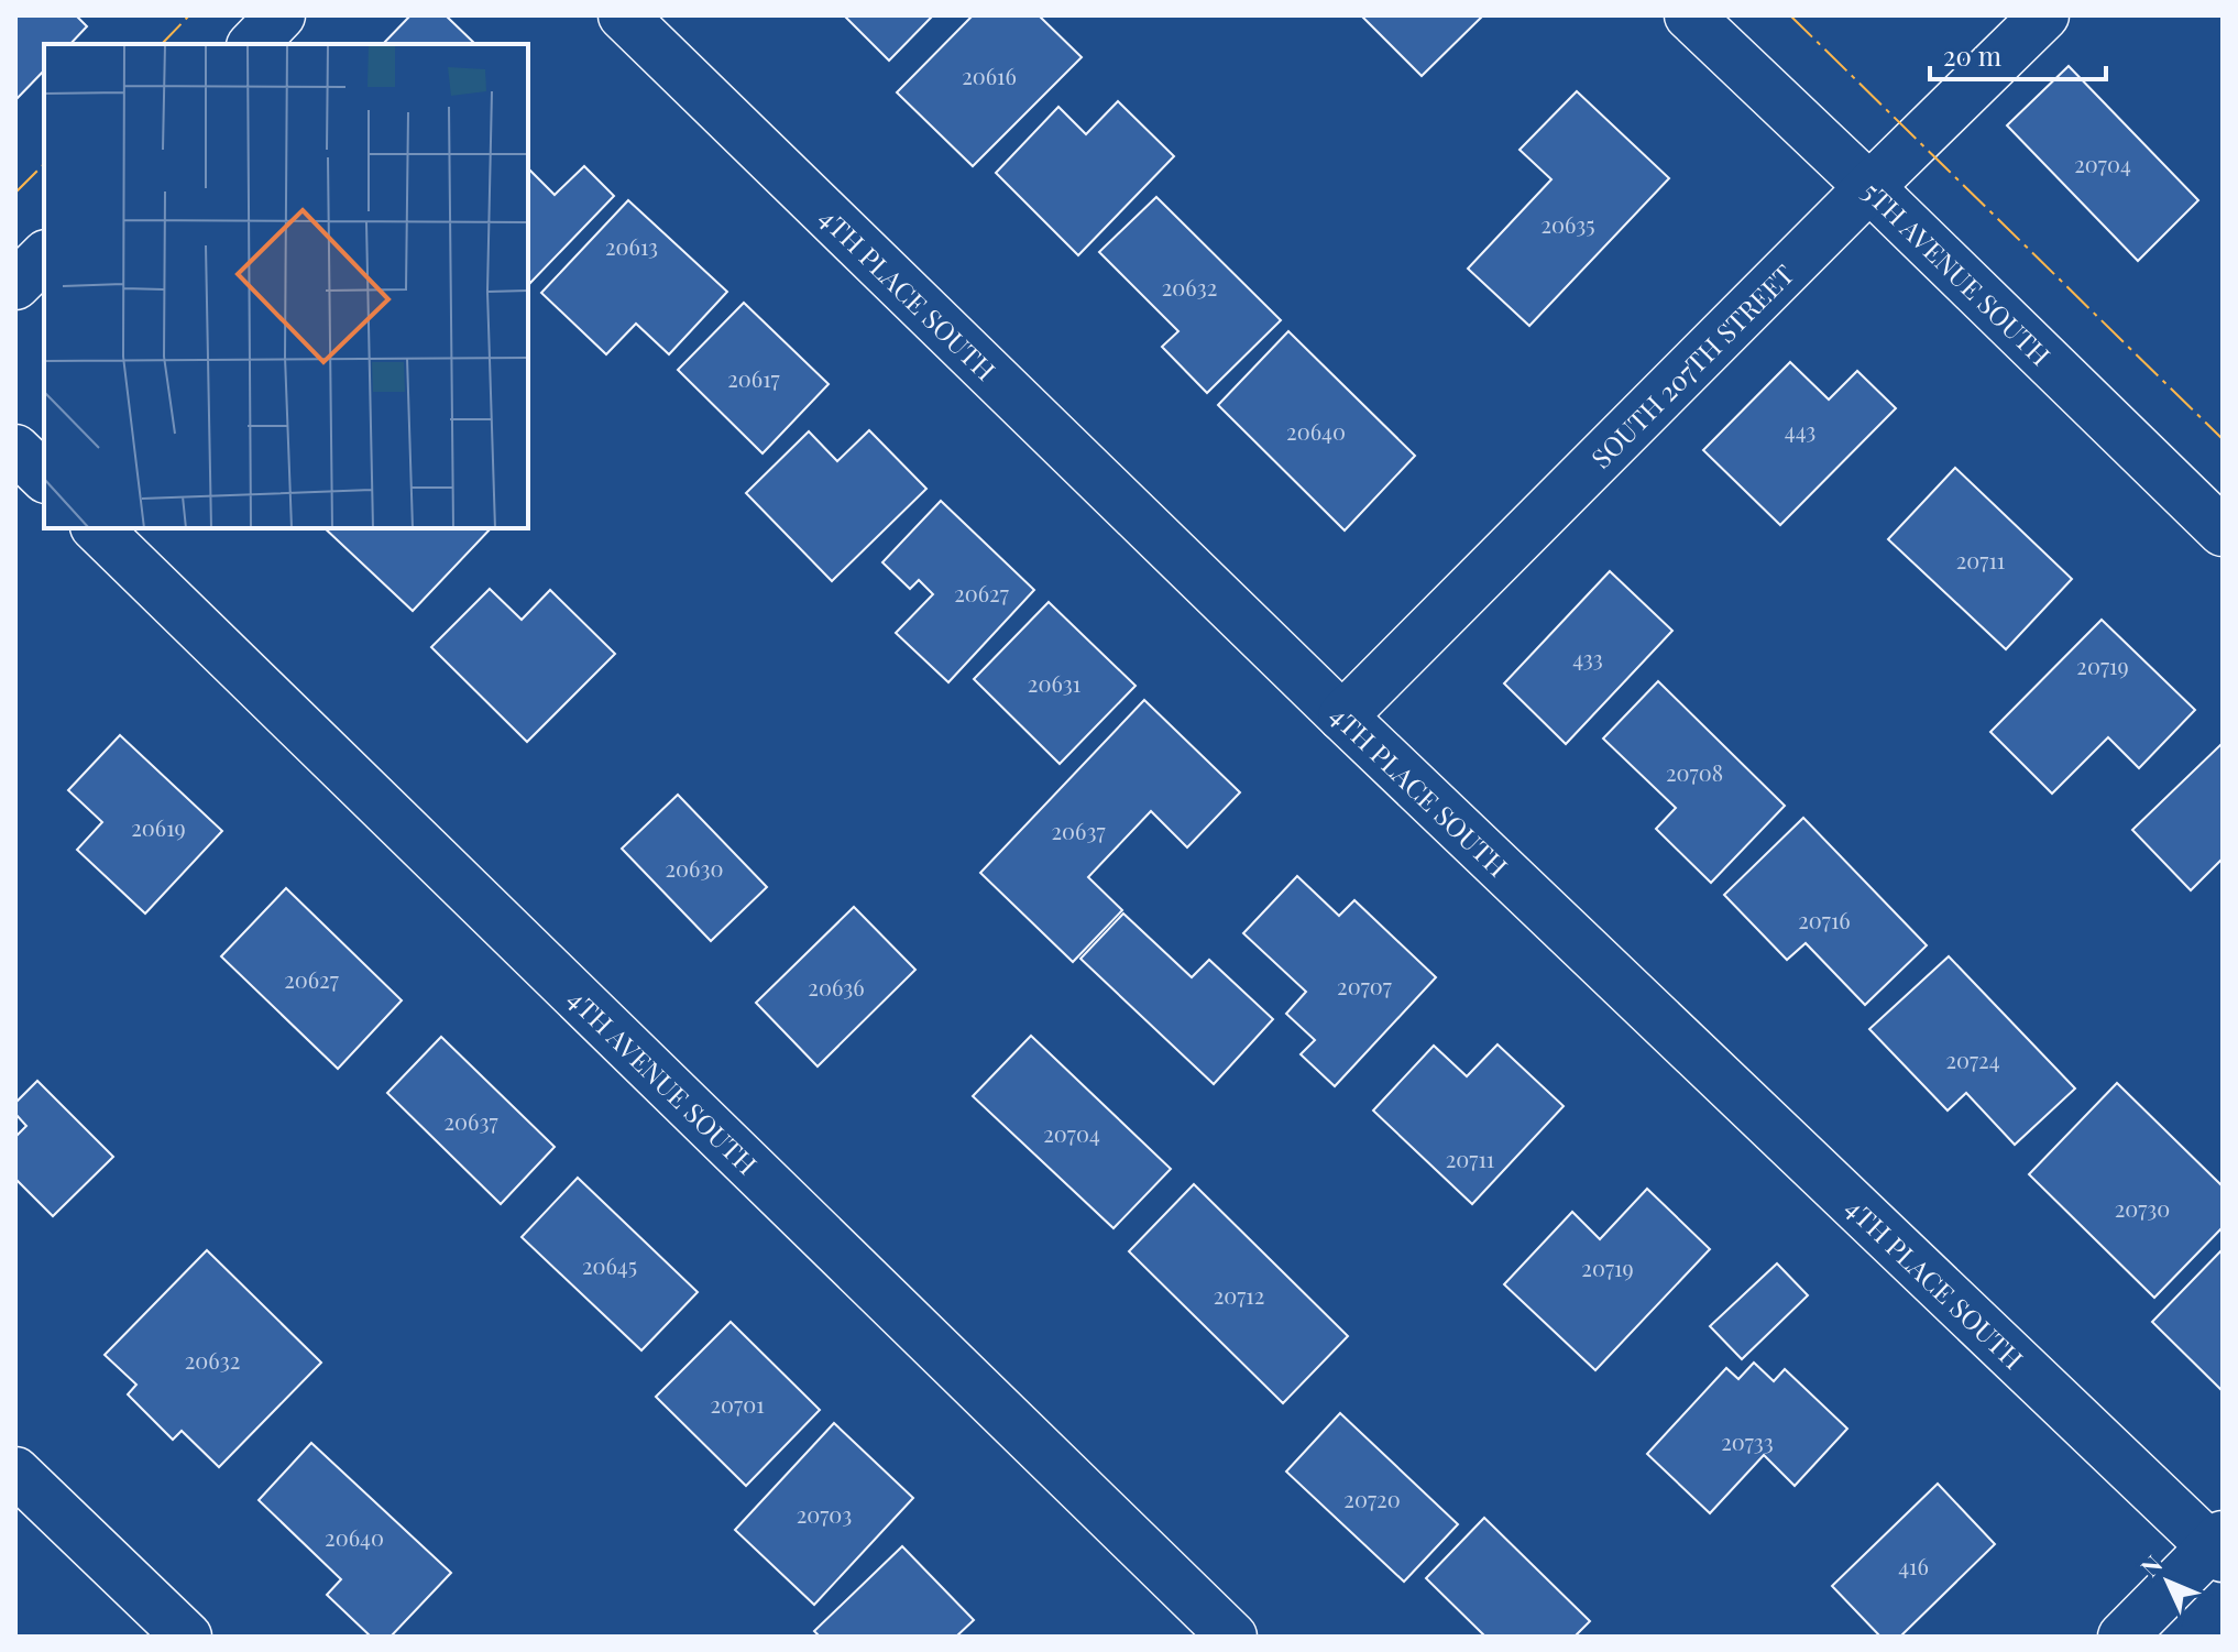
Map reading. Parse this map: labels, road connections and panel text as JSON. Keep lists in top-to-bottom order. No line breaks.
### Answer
{"streets":{"street":["5TH AVENUE SOUTH","4TH PLACE SOUTH","SOUTH 207TH STREET","4TH AVENUE SOUTH"]},"crossings":[["5TH AVENUE SOUTH","SOUTH 207TH STREET"],["4TH PLACE SOUTH","SOUTH 207TH STREET"]],"house_numbers":["20616","20704","20635","20613","20632","20617","443","20640","20711","20627","433","20719","20631","20708","20619","20637","20630","20716","20627","20707","20636","20724","20637","20704","20711","20730","20645","20719","20712","20632","20701","20733","20720","20703","20640","416"],"scale_bar":"20 m","north":"top left"}
